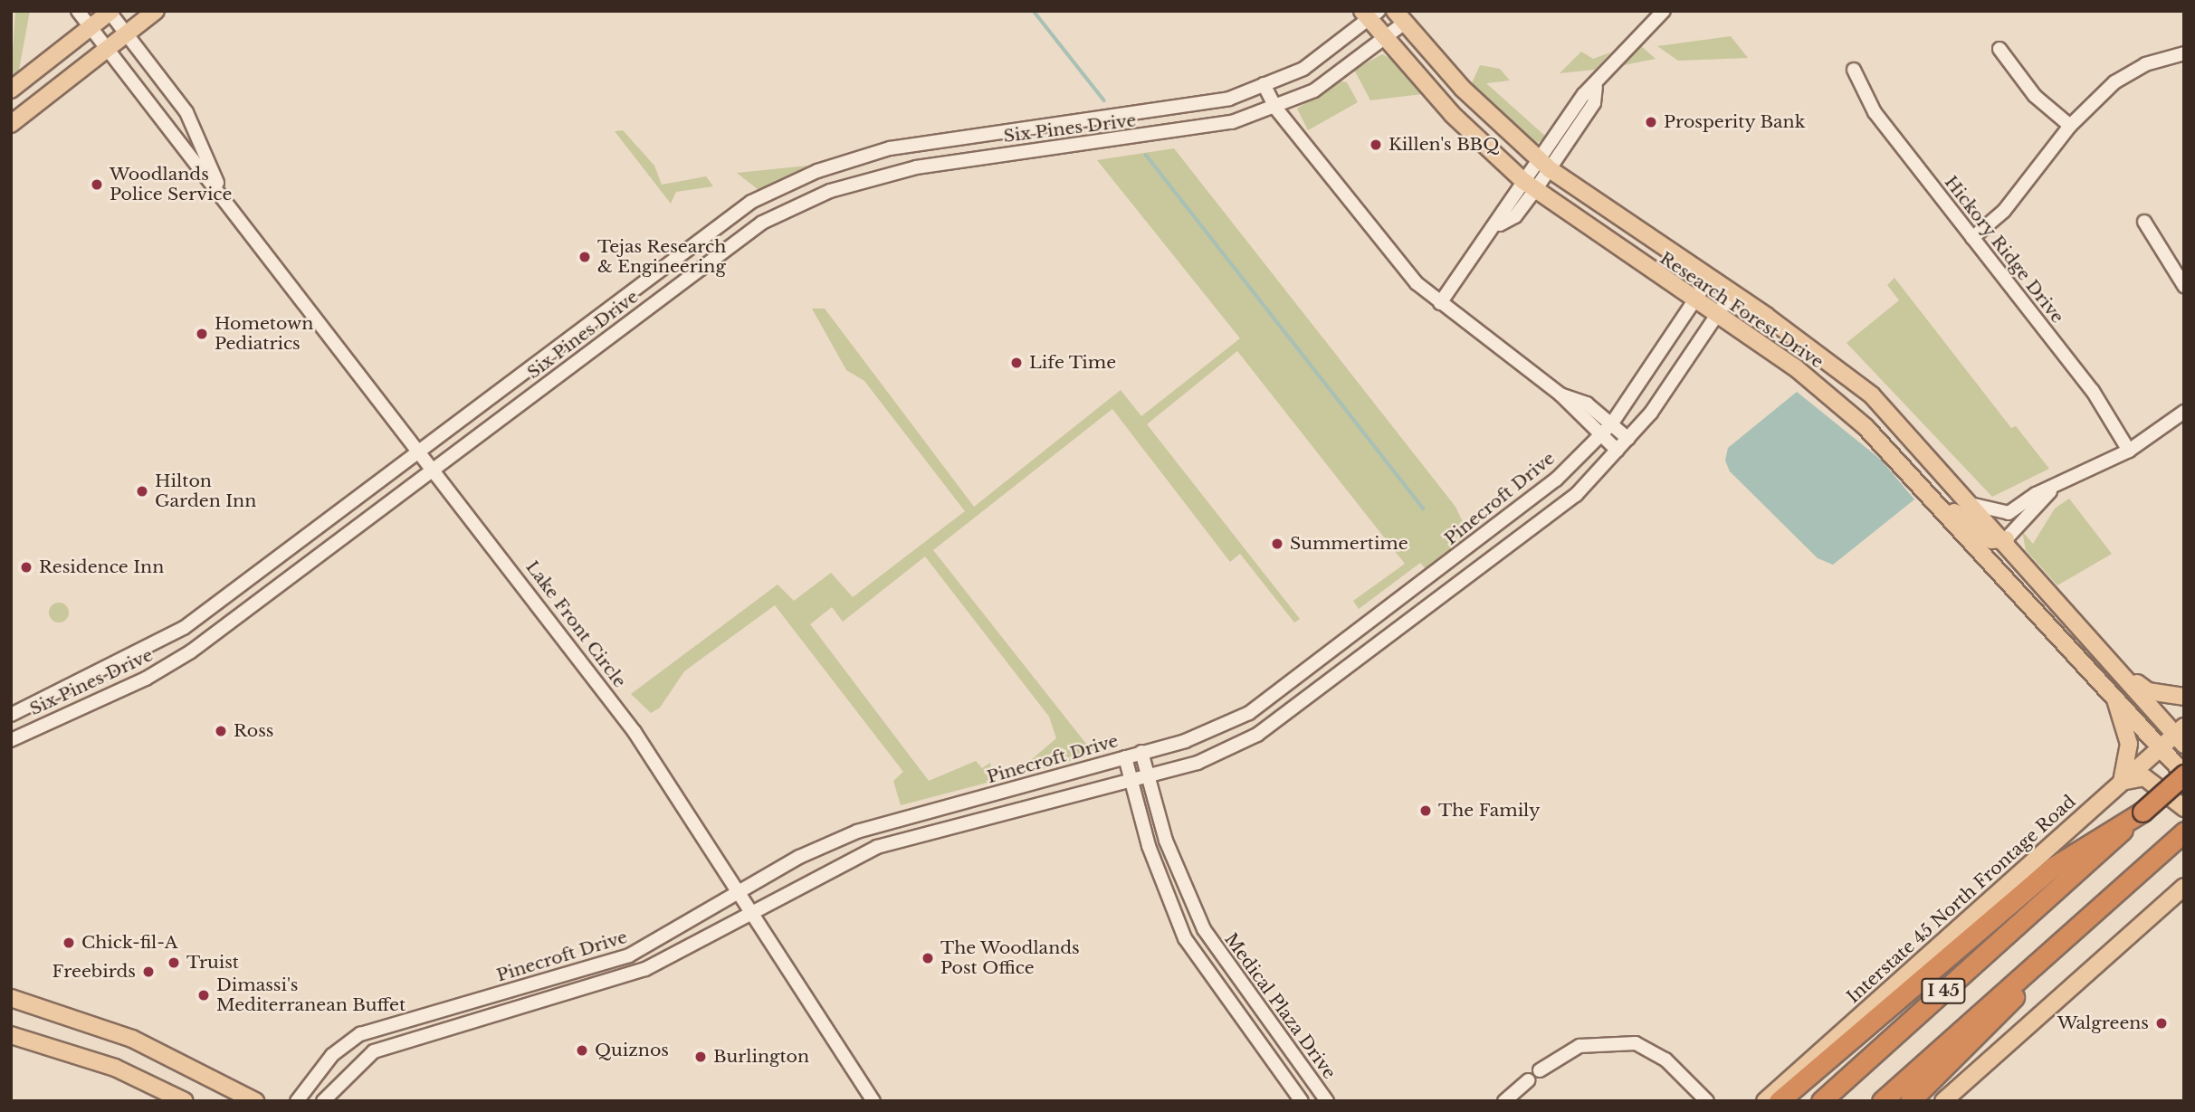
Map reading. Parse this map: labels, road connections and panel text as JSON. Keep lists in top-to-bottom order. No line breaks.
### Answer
{"streets":{"highway":["I 45"],"main road":["Research Forest Drive","Interstate 45 North Frontage Road"],"street":["Six Pines Drive","Hickory Ridge Drive","Pinecroft Drive","Lake Front Circle","Medical Plaza Drive"]},"crossings":[["Six Pines Drive","Research Forest Drive"],["Six Pines Drive","Lake Front Circle"],["Research Forest Drive","Pinecroft Drive"],["Research Forest Drive","Interstate 45 North Frontage Road"],["Pinecroft Drive","Lake Front Circle"],["Pinecroft Drive","Medical Plaza Drive"]],"places":["Prosperity Bank","Killen's BBQ","Woodlands Police Service","Tejas Research & Engineering","Hometown Pediatrics","Life Time","Hilton Garden Inn","Summertime","Residence Inn","Ross","The Family","Chick-fil-A","The Woodlands Post Office","Truist","Freebirds","Dimassi's Mediterranean Buffet","Walgreens","Quiznos","Burlington"]}
